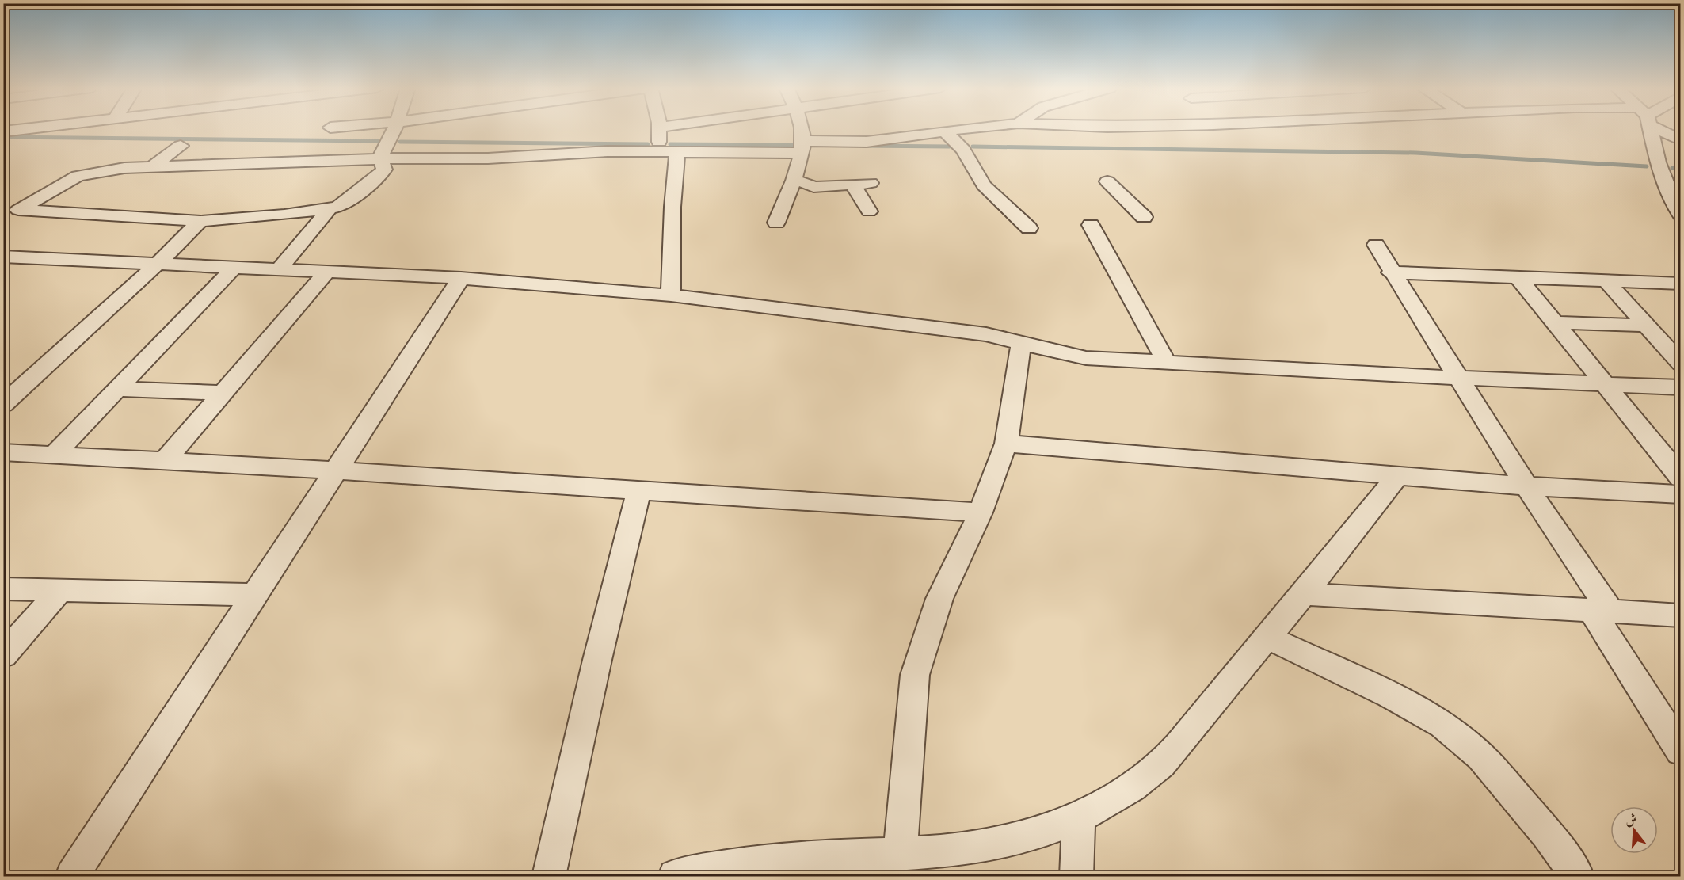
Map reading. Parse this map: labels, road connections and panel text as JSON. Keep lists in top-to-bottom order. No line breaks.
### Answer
{"north":"top"}
